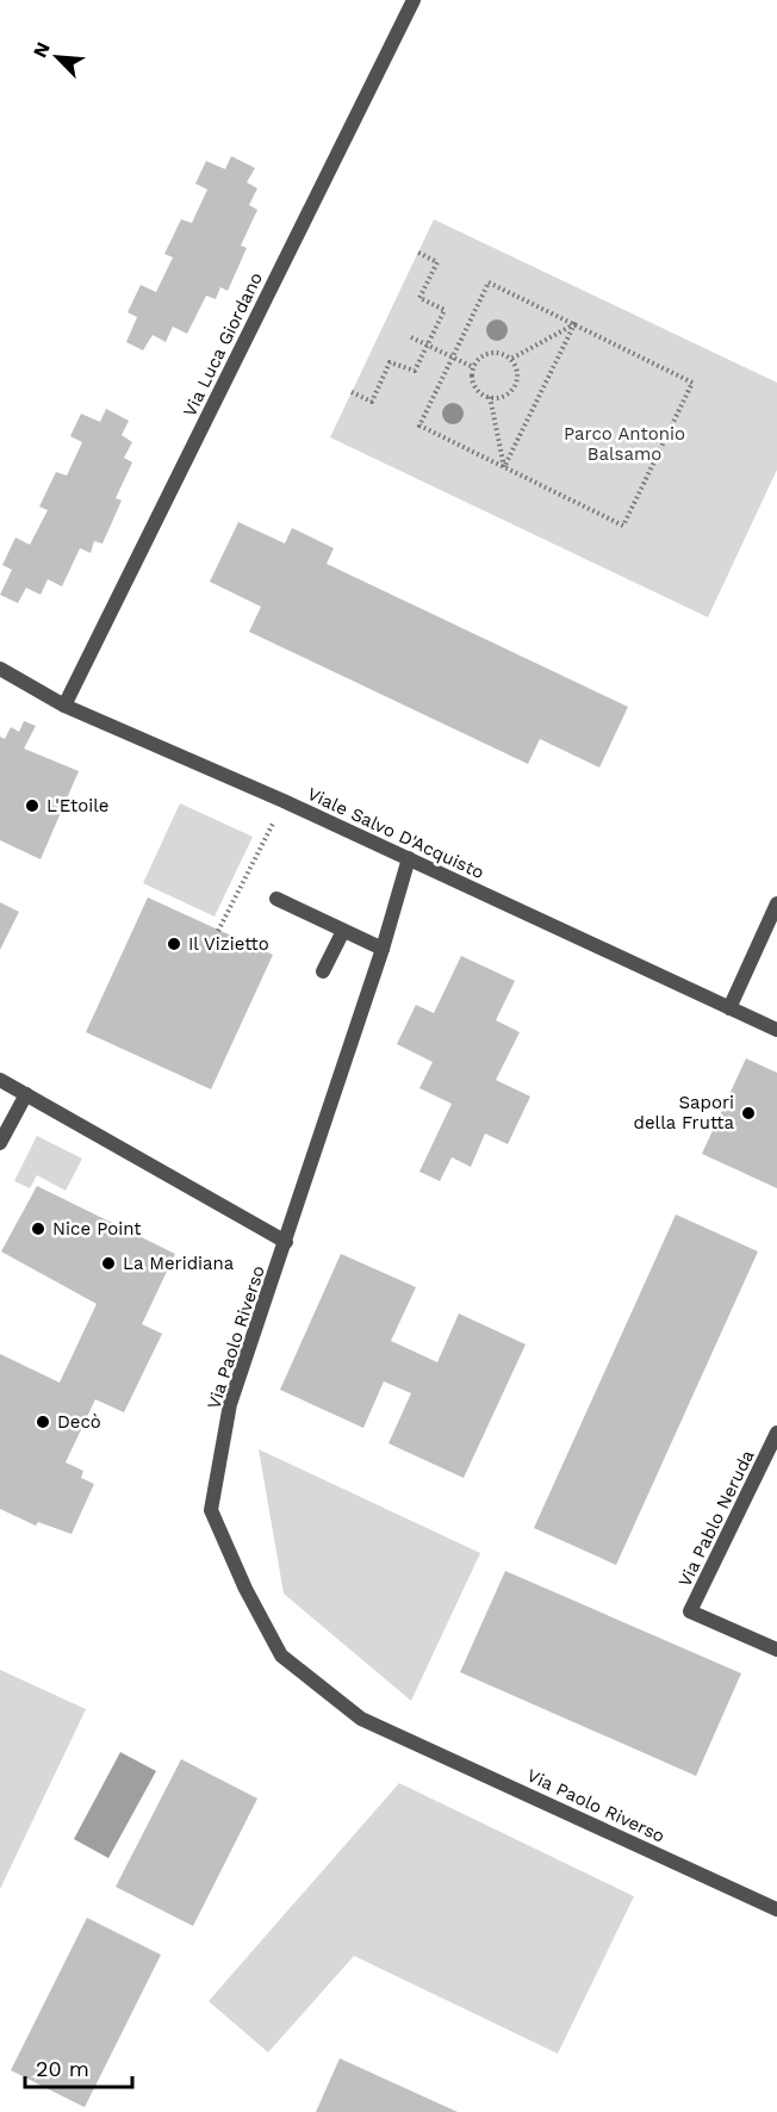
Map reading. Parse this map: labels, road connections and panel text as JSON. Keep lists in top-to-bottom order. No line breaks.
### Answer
{"streets":{"street":["Via Luca Giordano","Viale Salvo D'Acquisto","Via Paolo Riverso","Via Pablo Neruda"]},"crossings":[["Via Luca Giordano","Viale Salvo D'Acquisto"],["Viale Salvo D'Acquisto","Via Paolo Riverso"]],"parks":["Parco Antonio Balsamo"],"places":["L'Etoile","Il Vizietto","Sapori della Frutta","Nice Point","La Meridiana","Decò"],"scale_bar":"20 m","north":"top left"}
